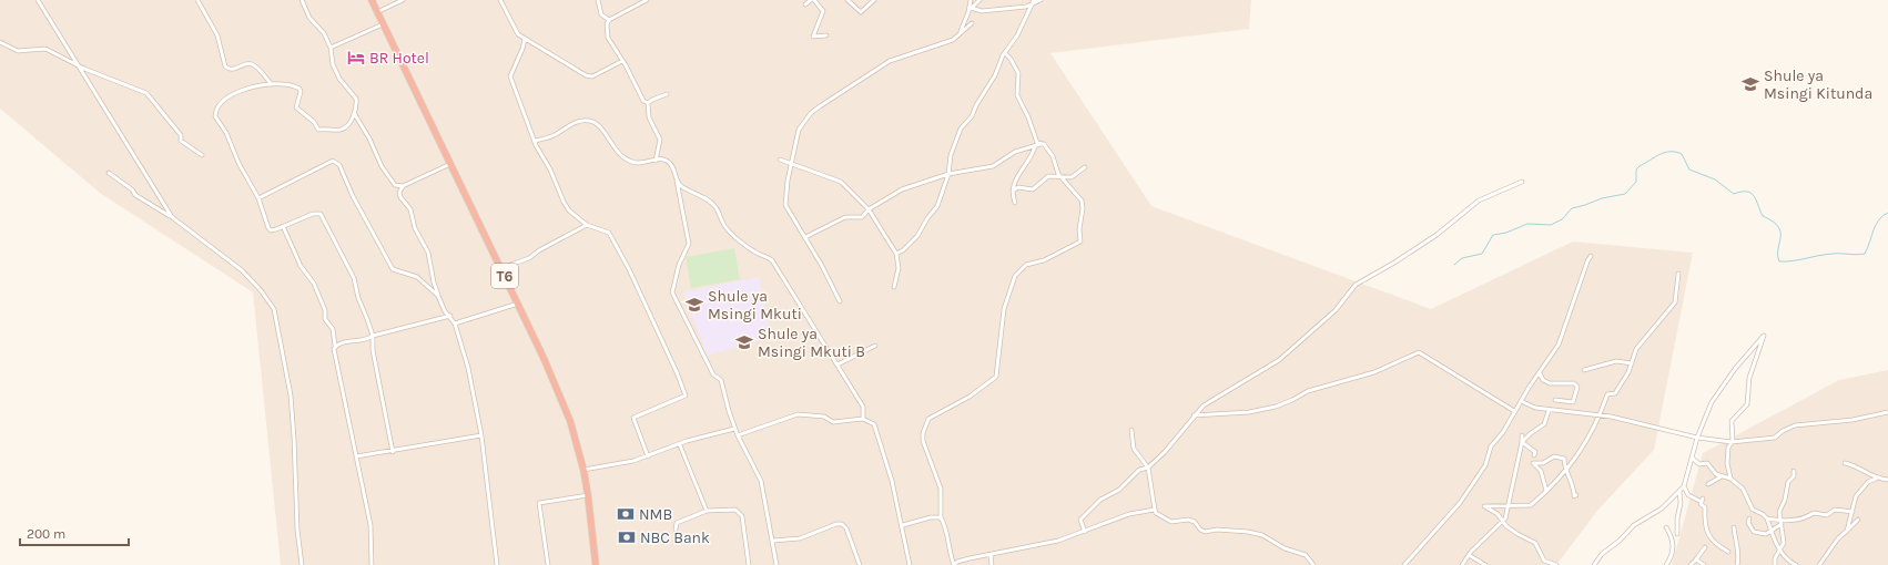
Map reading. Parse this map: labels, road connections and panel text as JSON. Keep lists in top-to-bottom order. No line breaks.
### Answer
{"streets":{"highway":["T6"]},"places":{"hotel":["BR Hotel"],"school or university":["Shule ya Msingi Kitunda","Shule ya Msingi Mkuti","Shule ya Msingi Mkuti B"],"bank":["NMB","NBC Bank"]},"scale_bar":"200 m"}
